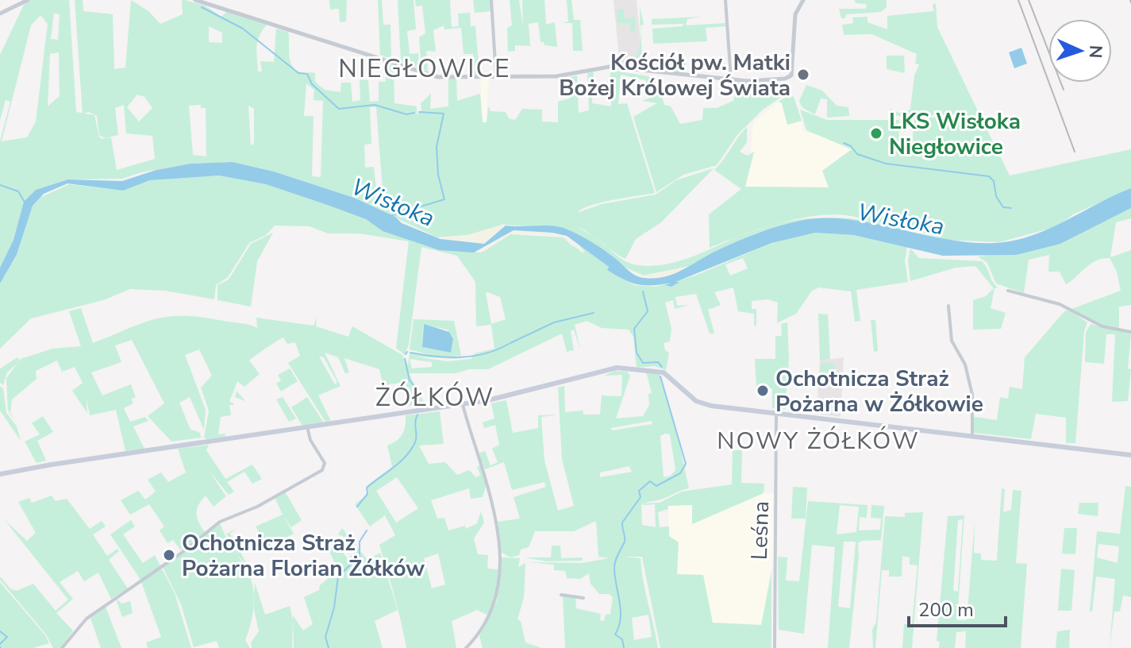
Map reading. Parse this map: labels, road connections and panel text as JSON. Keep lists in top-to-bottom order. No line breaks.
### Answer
{"streets":{"street":["Leśna"]},"districts":["NIEGŁOWICE","ŻÓŁKÓW","NOWY ŻÓŁKÓW"],"water":["Wisłoka"],"places":["Kościół pw. Matki Bożej Królowej Świata","LKS Wisłoka Niegłowice","Ochotnicza Straż Pożarna w Żółkowie","Ochotnicza Straż Pożarna Florian Żółków"],"scale_bar":"200 m","north":"right"}
